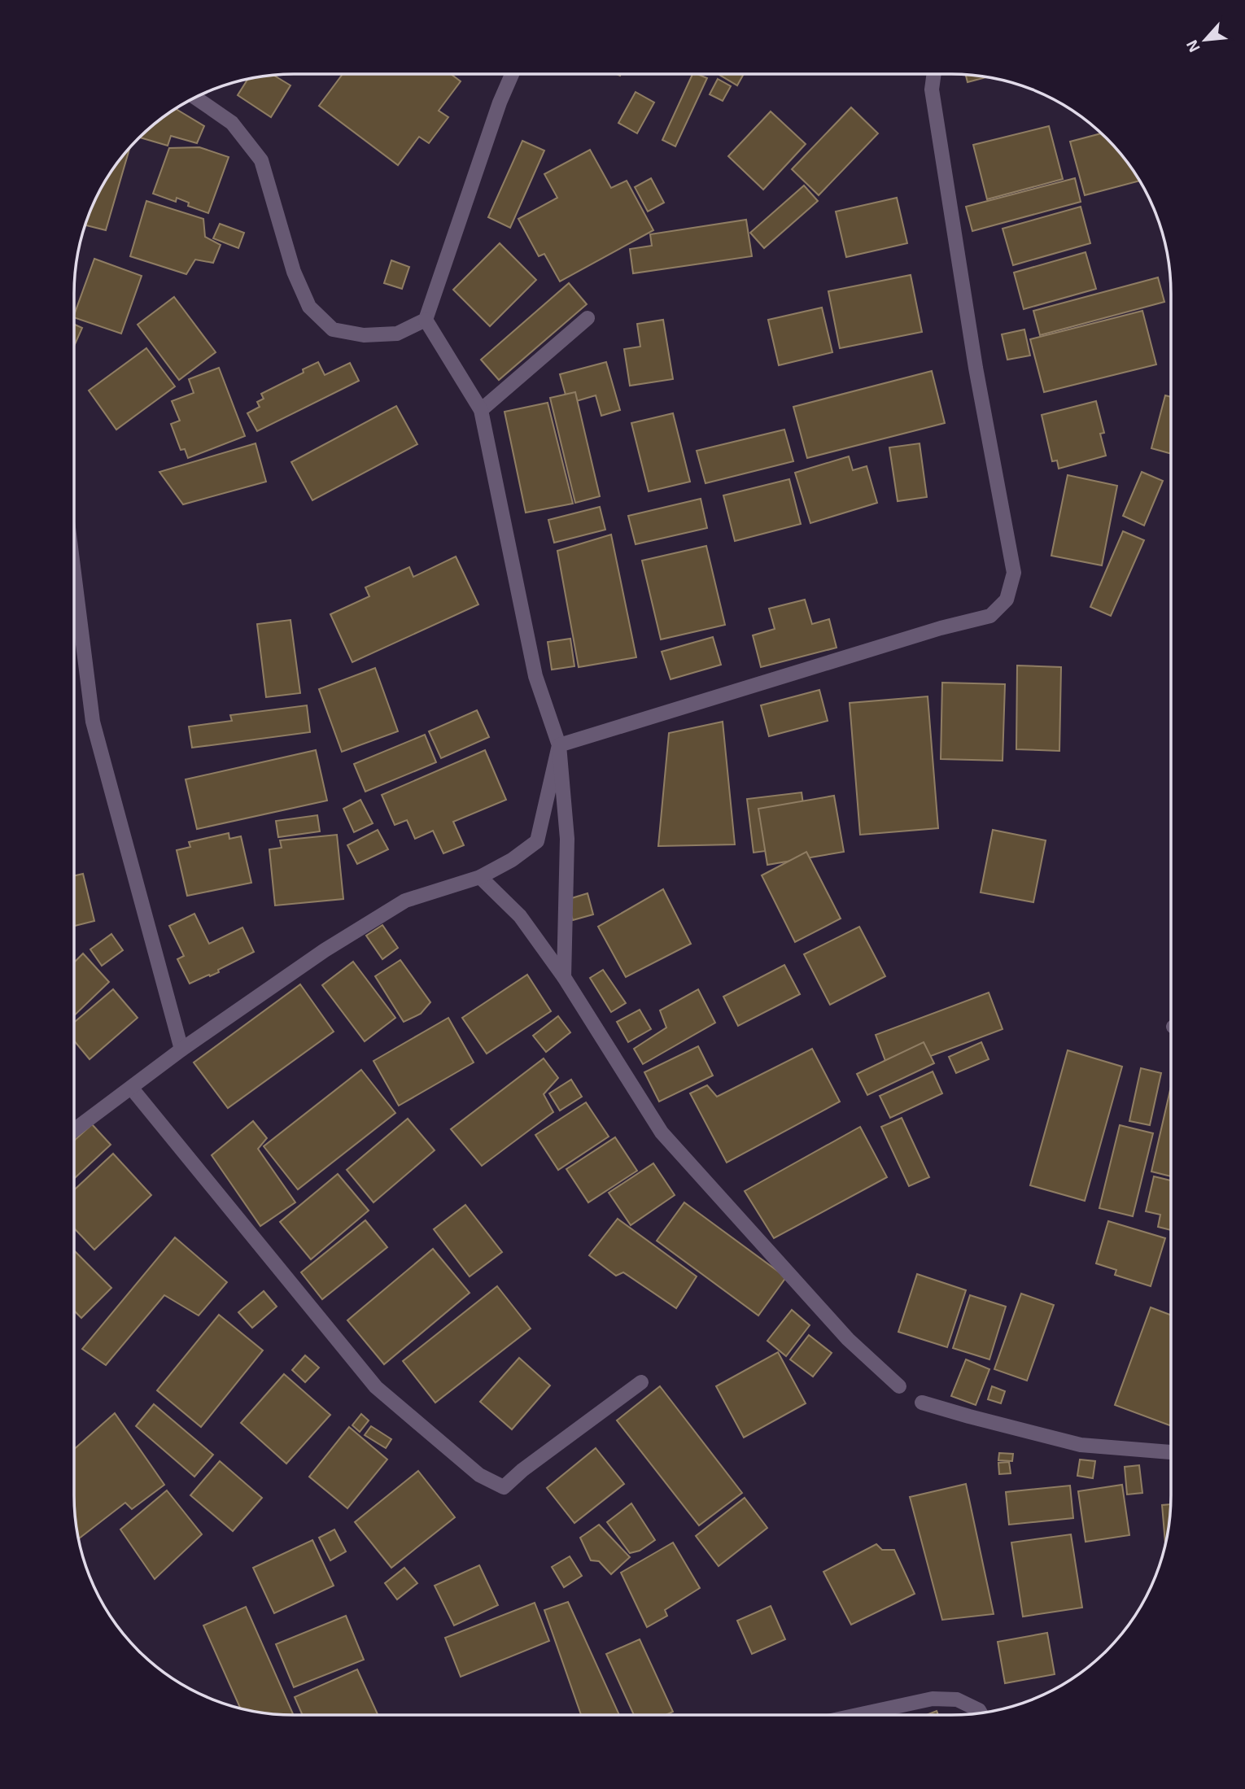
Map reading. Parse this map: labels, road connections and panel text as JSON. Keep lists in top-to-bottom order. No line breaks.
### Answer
{"north":"bottom left"}
